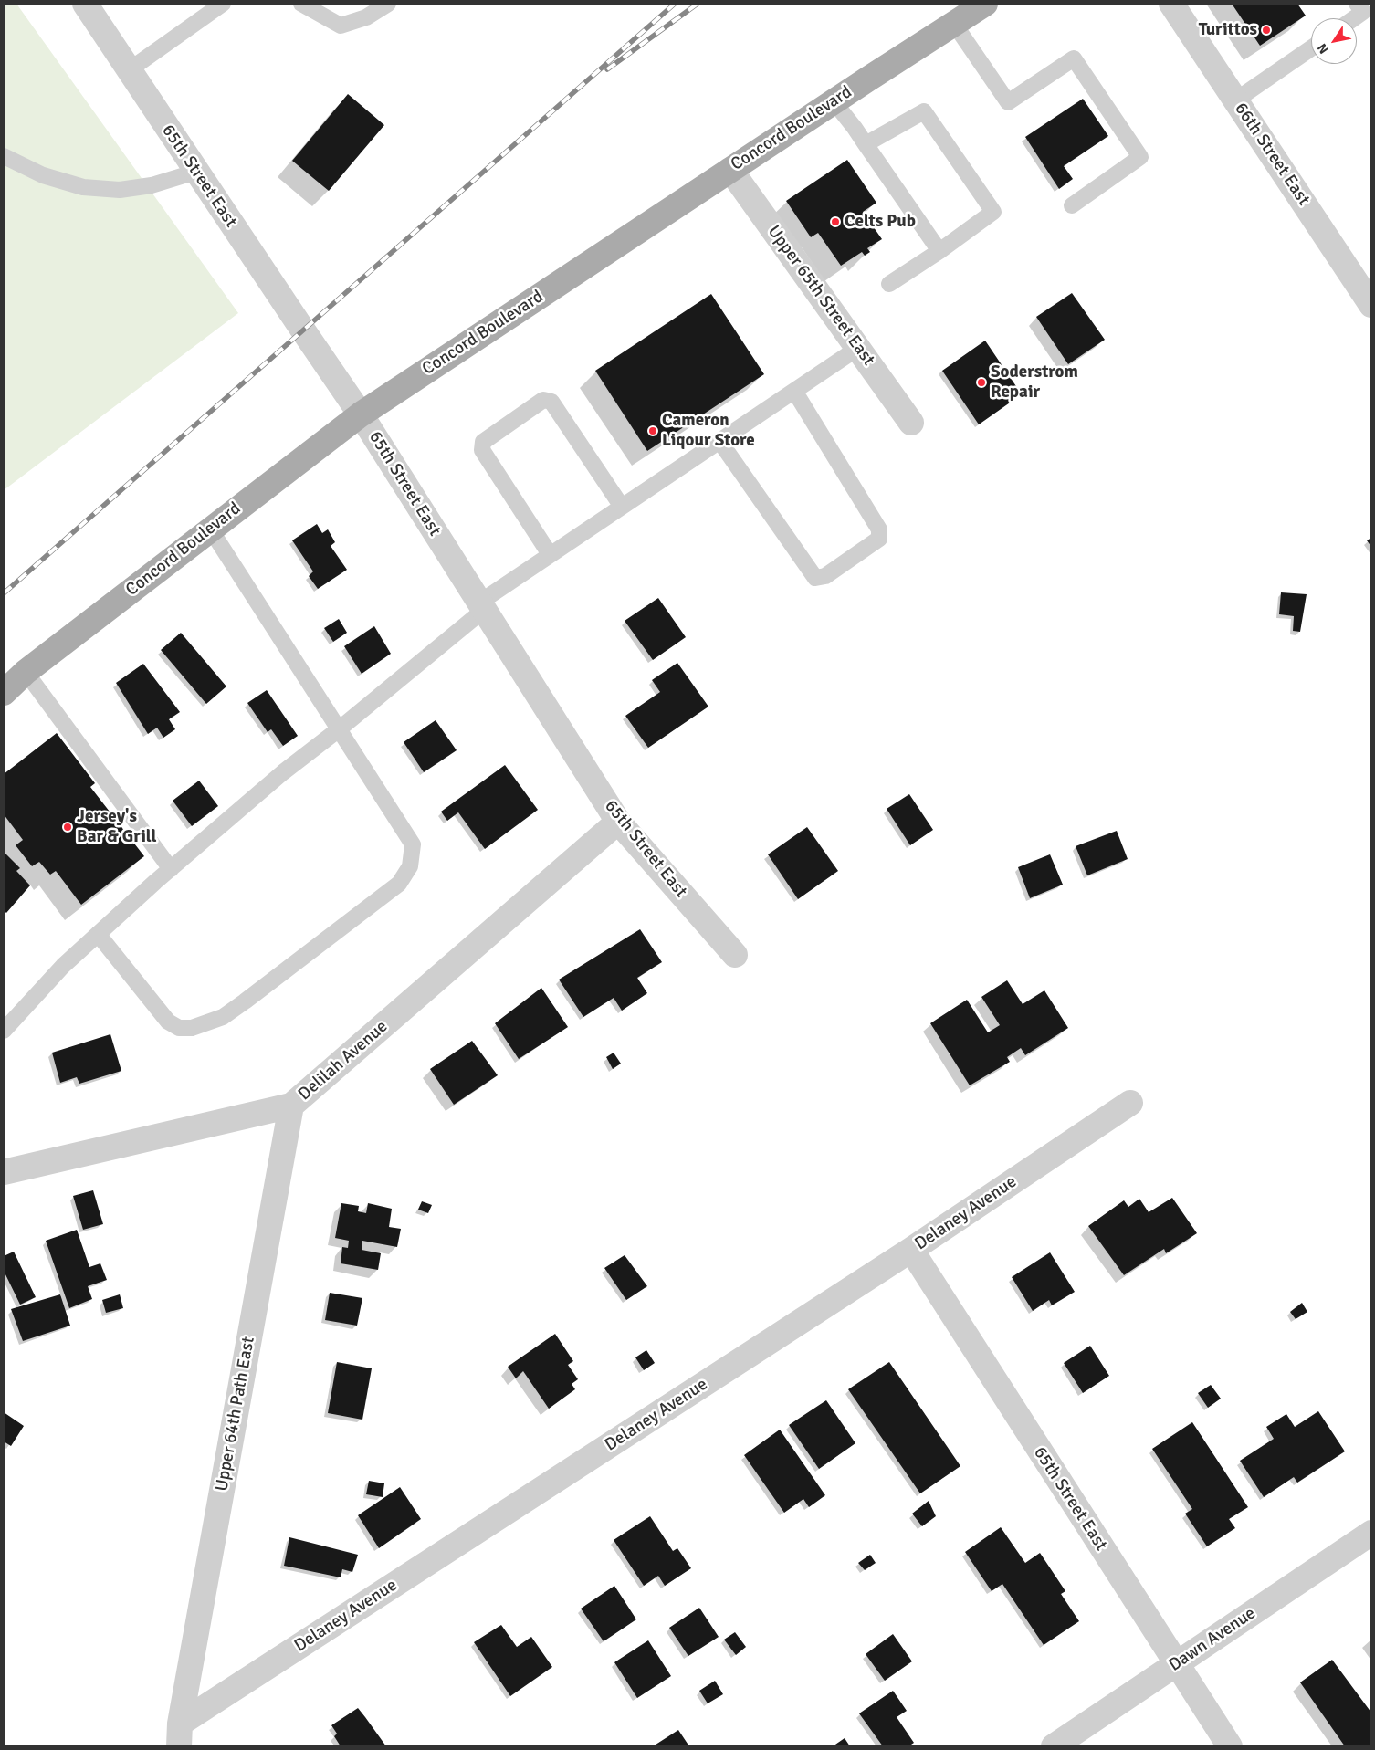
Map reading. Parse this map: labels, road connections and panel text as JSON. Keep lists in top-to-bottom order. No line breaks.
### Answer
{"streets":{"main road":["Concord Boulevard"],"street":["66th Street East","65th Street East","Upper 65th Street East","Delilah Avenue","Delaney Avenue","Upper 64th Path East","Dawn Avenue"]},"crossings":[["Concord Boulevard","65th Street East"],["Concord Boulevard","Upper 65th Street East"],["65th Street East","Delilah Avenue"],["65th Street East","Delaney Avenue"],["65th Street East","Dawn Avenue"],["Delilah Avenue","Upper 64th Path East"],["Delaney Avenue","Upper 64th Path East"]],"places":["Turittos","Celts Pub","Soderstrom Repair","Cameron Liqour Store","Jersey's Bar & Grill"],"north":"bottom left"}
